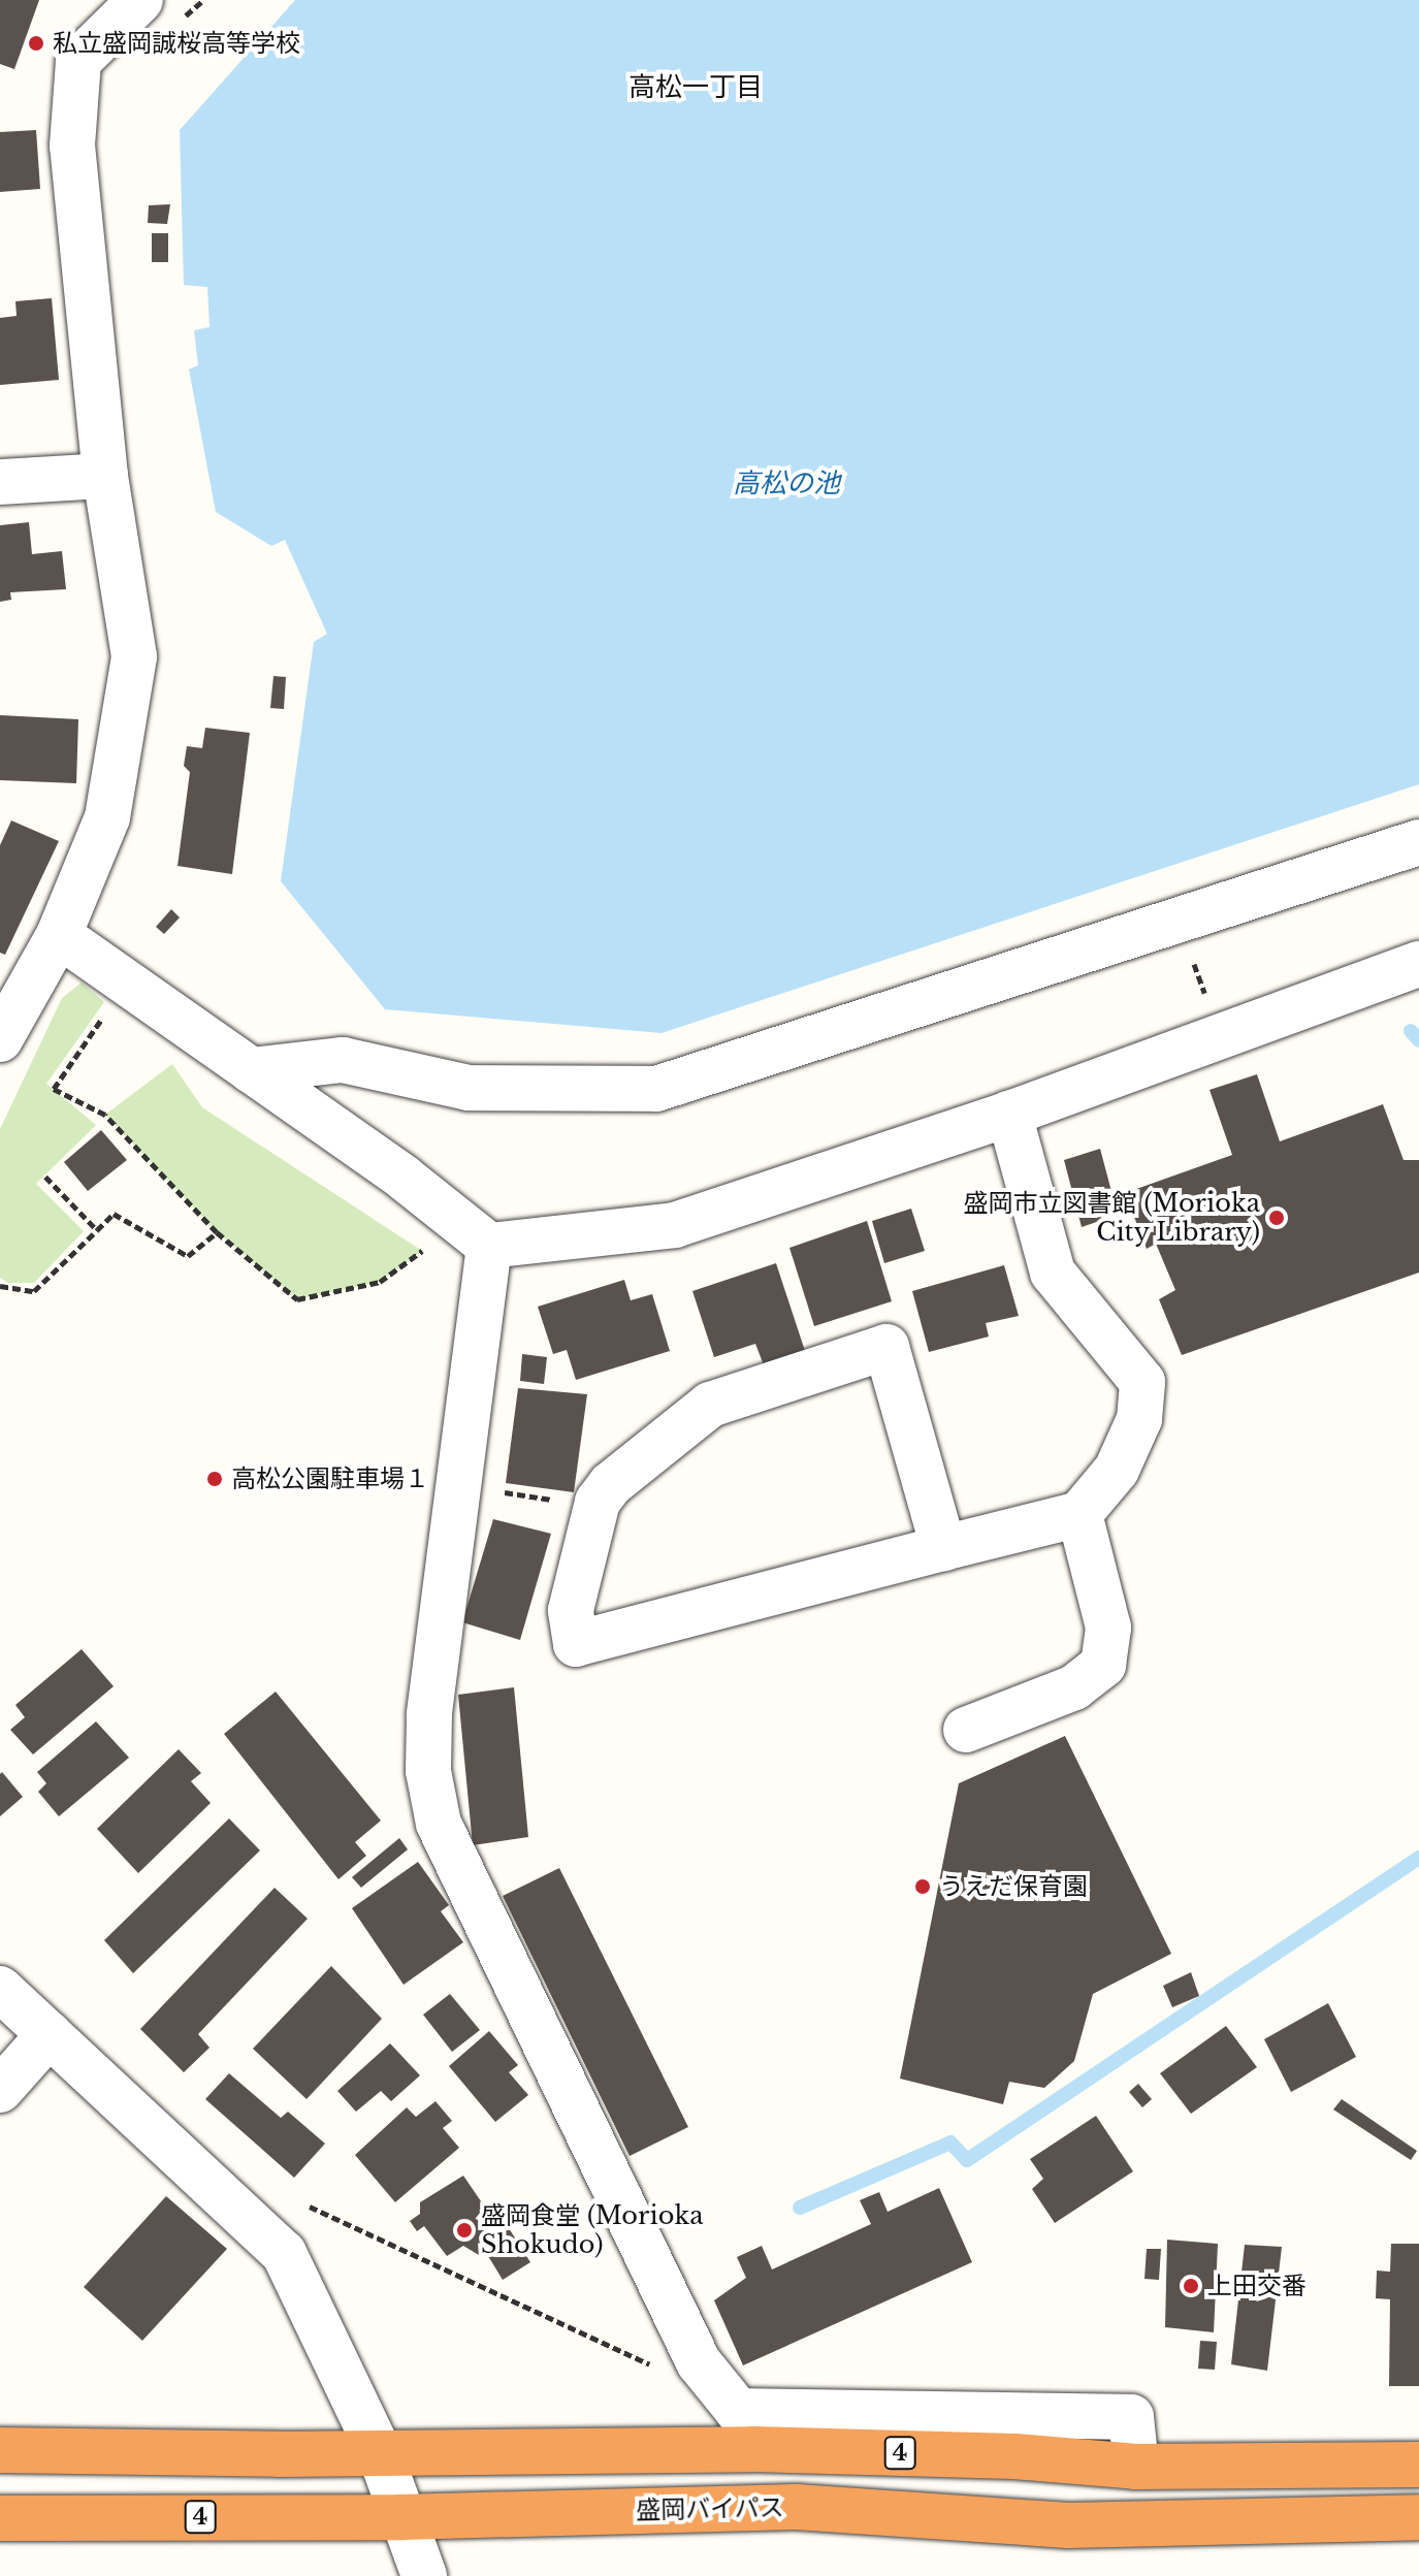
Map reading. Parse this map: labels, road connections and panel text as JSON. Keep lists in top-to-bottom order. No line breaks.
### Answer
{"streets":{"highway":["4","盛岡バイパス"]},"districts":["高松一丁目"],"water":["高松の池"],"places":["私立盛岡誠桜高等学校","盛岡市立図書館 (Morioka City Library)","高松公園駐車場１","うえだ保育園","盛岡食堂 (Morioka Shokudo)","上田交番"]}
